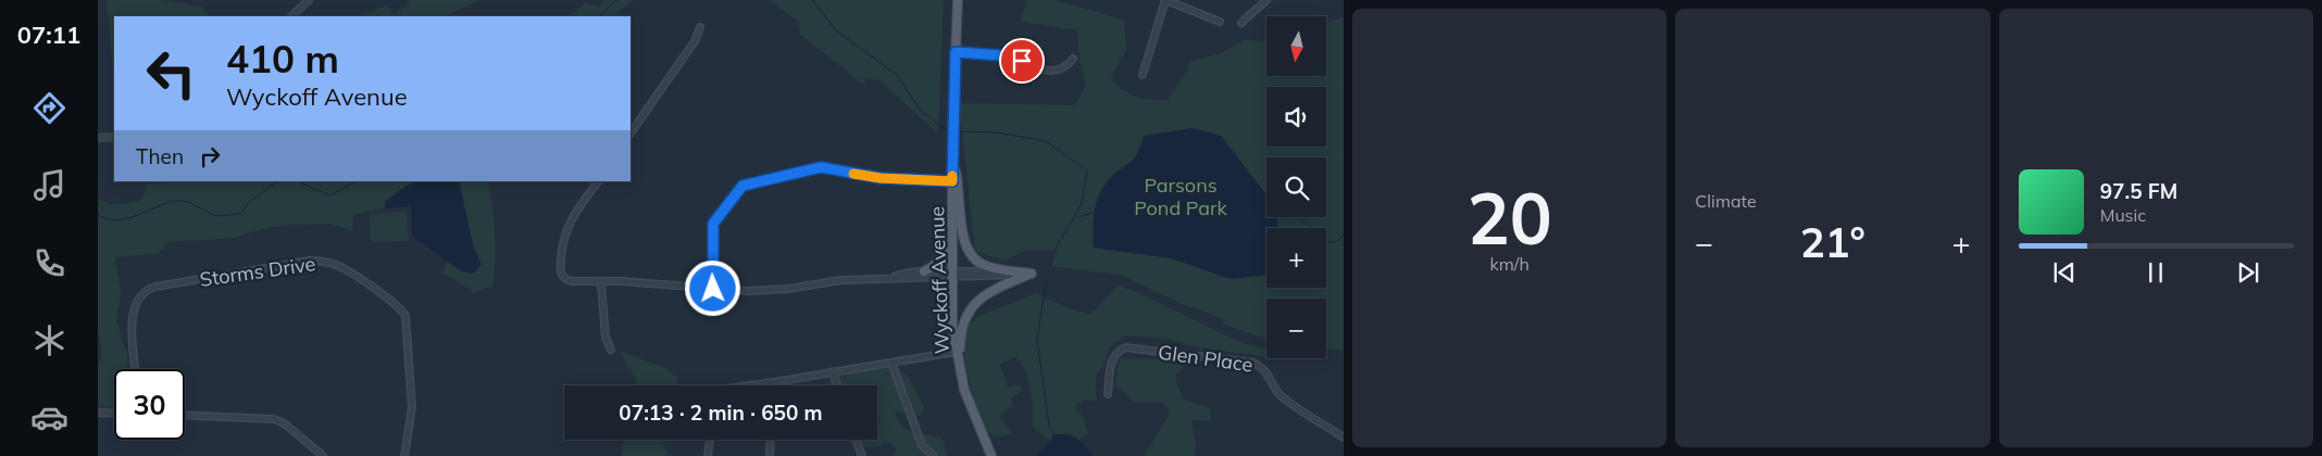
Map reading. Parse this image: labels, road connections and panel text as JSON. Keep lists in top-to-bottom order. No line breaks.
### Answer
{"streets":{"main road":["Wyckoff Avenue"],"street":["Storms Drive","Glen Place"]},"parks":["Parsons Pond Park"],"north":"bottom","page":{"tabs":"07:11","tile":[["20","km/h"],"Climate"],"map_buttons":["+","−"],"turn":["410 m","Wyckoff Avenue"],"then":"Then","song":["97.5 FM","Music"],"heat":["−","21°","+"],"limit":"30","trip":"07:13 · 2 min · 650 m"}}
